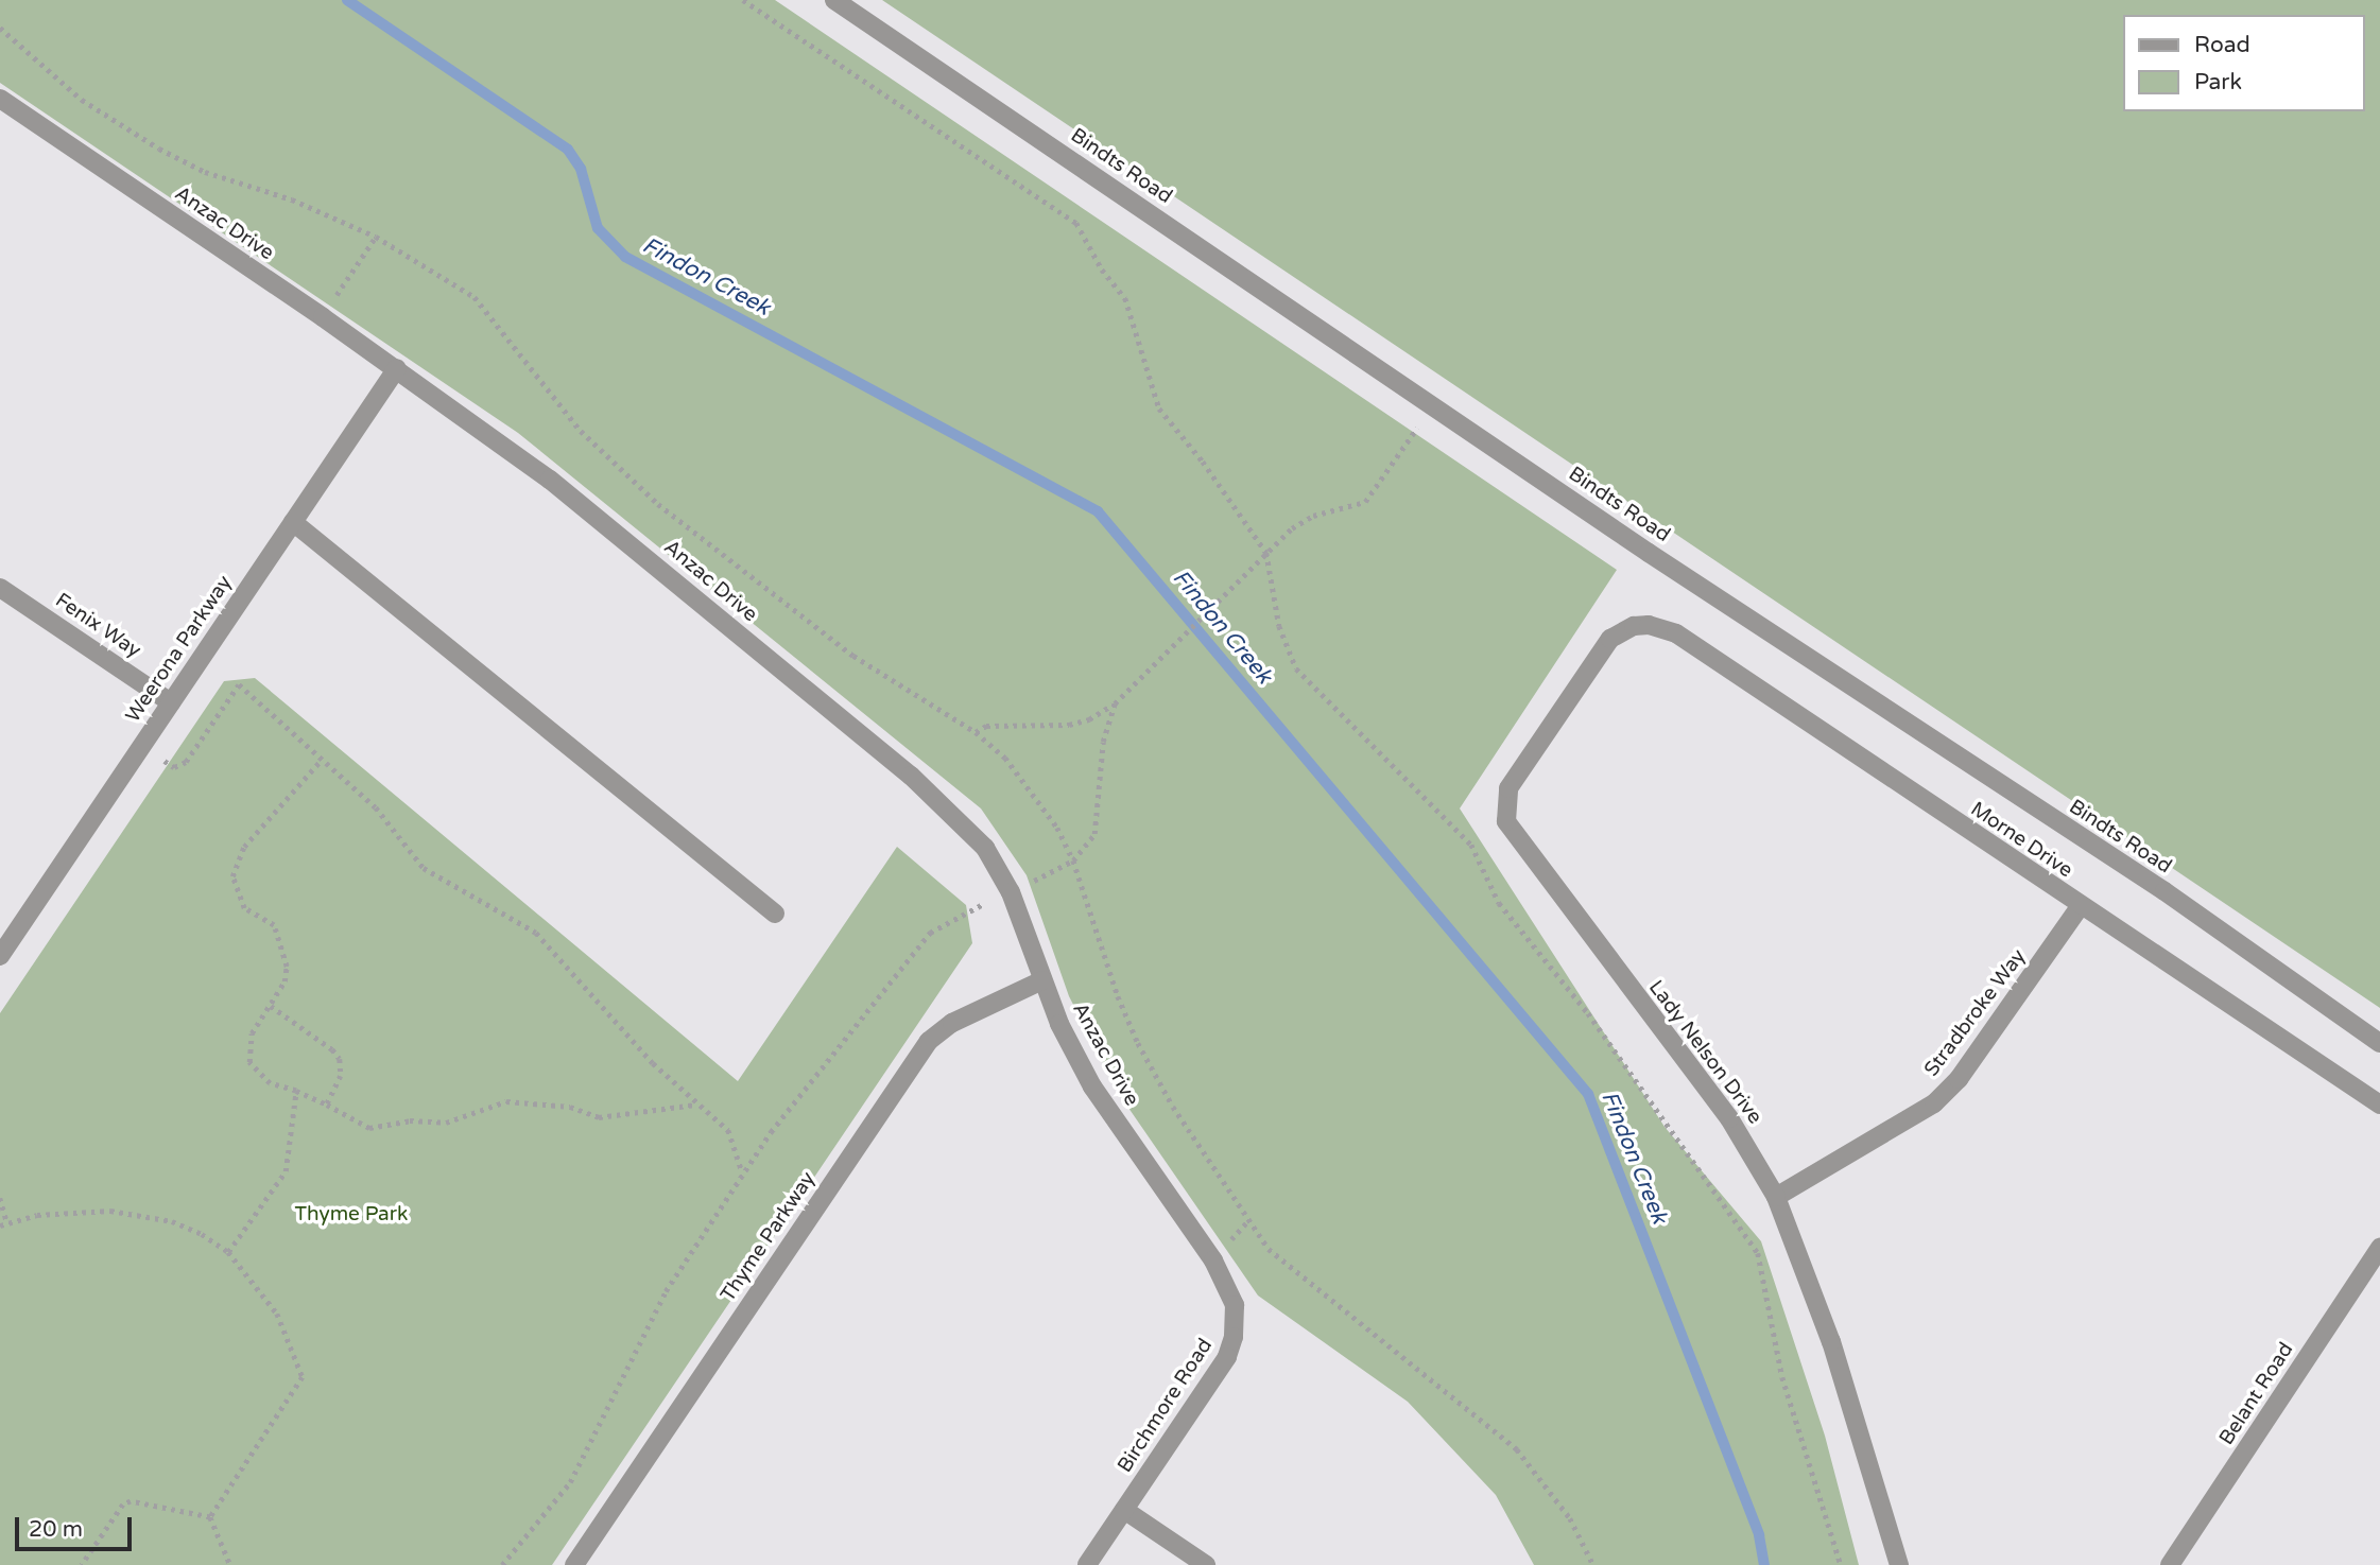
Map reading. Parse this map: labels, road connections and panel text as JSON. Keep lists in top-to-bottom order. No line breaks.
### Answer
{"streets":{"street":["Bindts Road","Anzac Drive","Fenix Way","Weerona Parkway","Morne Drive","Stradbroke Way","Lady Nelson Drive","Thyme Parkway","Belant Road","Birchmore Road"]},"crossings":[["Anzac Drive","Weerona Parkway"],["Anzac Drive","Thyme Parkway"],["Anzac Drive","Birchmore Road"],["Fenix Way","Weerona Parkway"],["Morne Drive","Stradbroke Way"],["Morne Drive","Lady Nelson Drive"],["Stradbroke Way","Lady Nelson Drive"]],"water":["Findon Creek"],"parks":["Thyme Park"],"legend":["Road","Park"],"scale_bar":"20 m"}
